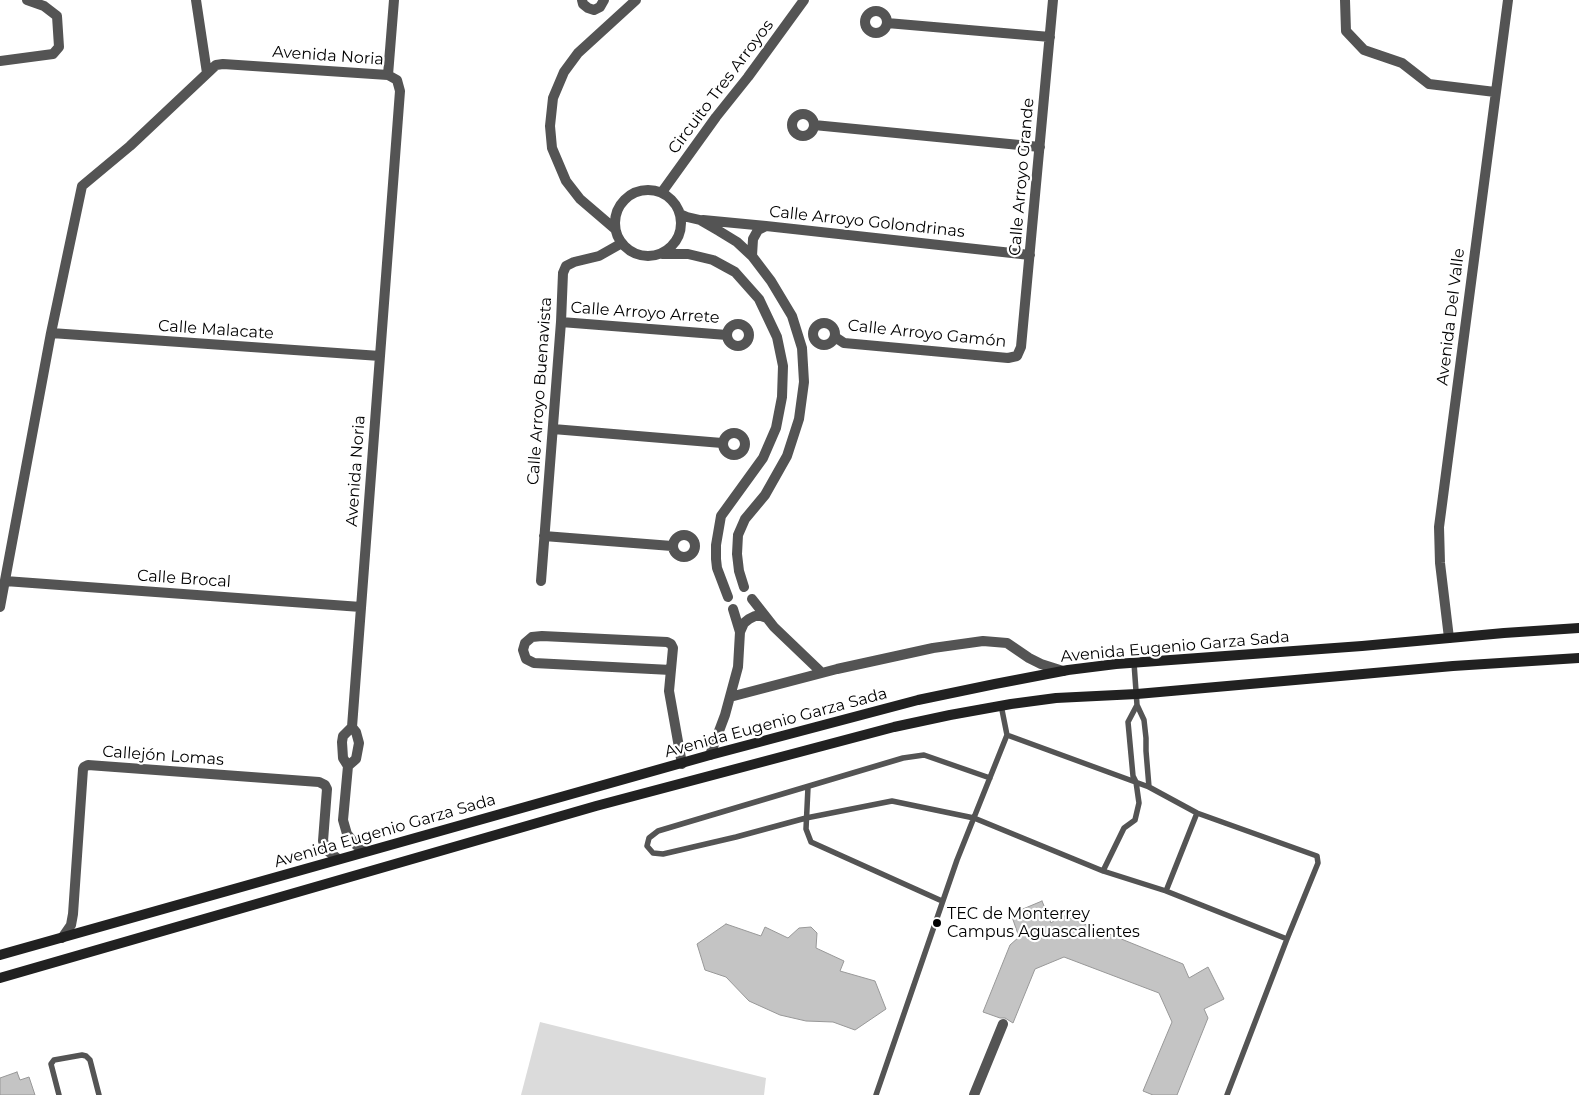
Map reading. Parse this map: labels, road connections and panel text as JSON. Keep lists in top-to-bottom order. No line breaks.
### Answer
{"streets":{"main road":["Avenida Eugenio Garza Sada"],"street":["Avenida Noria","Circuito Tres Arroyos","Calle Arroyo Grande","Calle Arroyo Golondrinas","Calle Arroyo Arrete","Avenida Del Valle","Calle Malacate","Calle Arroyo Gamón","Calle Arroyo Buenavista","Calle Brocal","Callejón Lomas"]},"crossings":[["Avenida Noria","Calle Malacate"],["Avenida Noria","Calle Brocal"],["Avenida Noria","Avenida Eugenio Garza Sada"],["Circuito Tres Arroyos","Calle Arroyo Buenavista"],["Calle Arroyo Grande","Calle Arroyo Golondrinas"],["Calle Arroyo Grande","Calle Arroyo Gamón"],["Calle Arroyo Arrete","Calle Arroyo Buenavista"],["Avenida Del Valle","Avenida Eugenio Garza Sada"],["Avenida Eugenio Garza Sada","Callejón Lomas"]],"places":["TEC de Monterrey Campus Aguascalientes"]}
